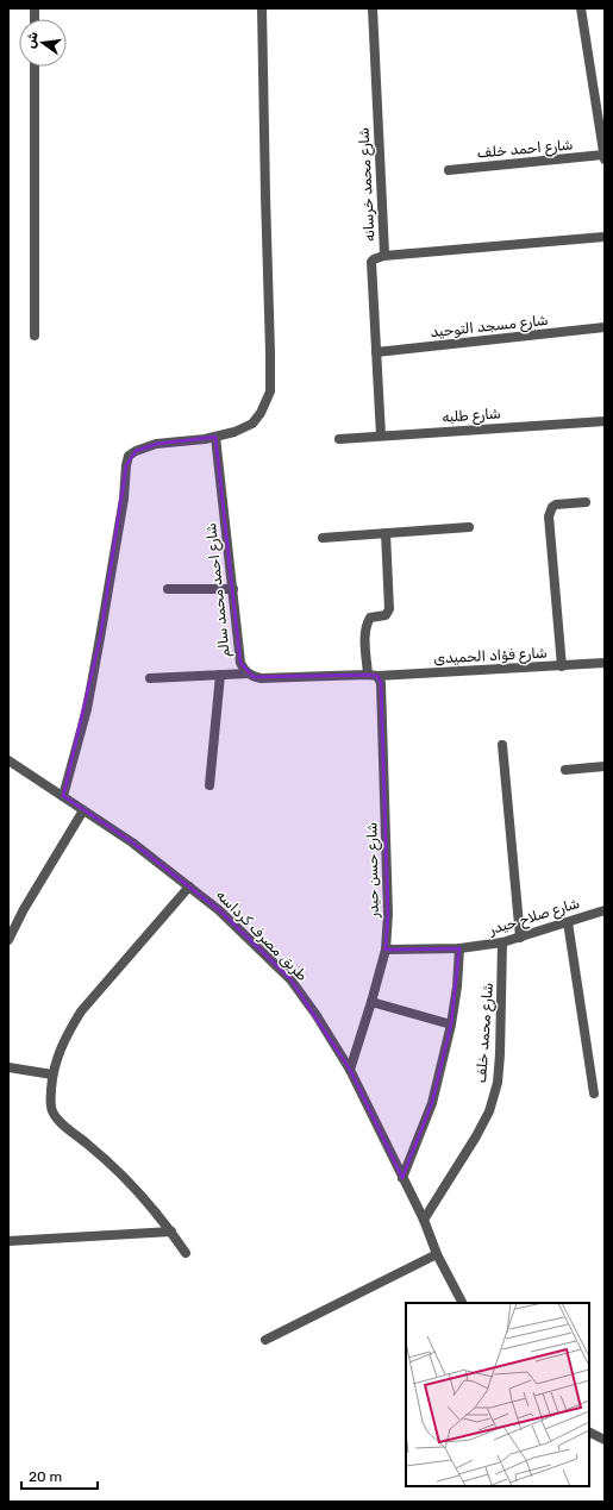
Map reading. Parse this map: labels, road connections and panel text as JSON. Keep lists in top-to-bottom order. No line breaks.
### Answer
{"streets":{"street":["شارع احمد خلف","شارع محمد خرسانه","شارع مسجد التوحيد","شارع طلبه","شارع احمد محمد سالم","شارع فؤاد الحميدى","شارع حسن حيدر","شارع صلاح حيدر","طريق مصرف كرداسه","شارع محمد خلف"]},"crossings":[["شارع محمد خرسانه","شارع مسجد التوحيد"],["شارع محمد خرسانه","شارع طلبه"],["شارع فؤاد الحميدى","شارع حسن حيدر"],["شارع حسن حيدر","شارع صلاح حيدر"],["شارع حسن حيدر","طريق مصرف كرداسه"],["شارع صلاح حيدر","شارع محمد خلف"],["طريق مصرف كرداسه","شارع محمد خلف"]],"scale_bar":"20 m","north":"left"}
